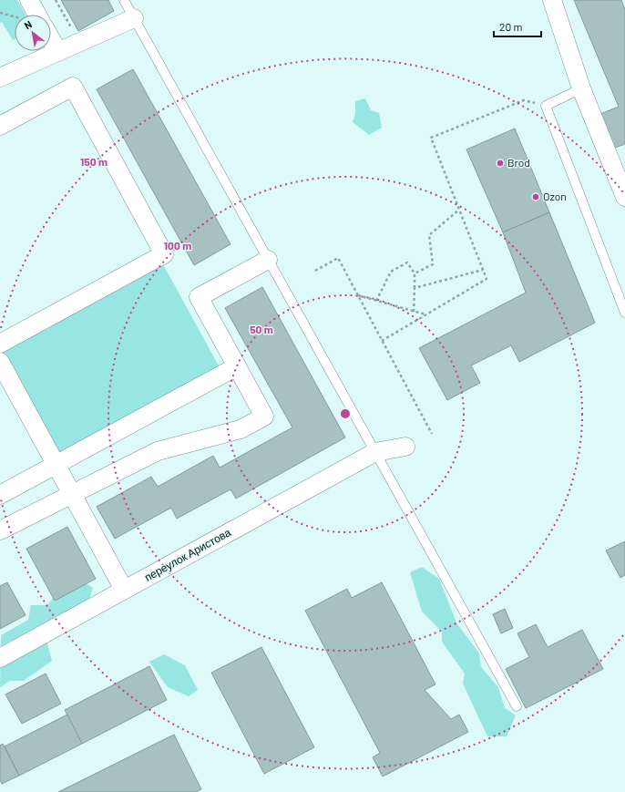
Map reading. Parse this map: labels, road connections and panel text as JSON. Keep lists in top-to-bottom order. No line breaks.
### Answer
{"streets":{"street":["переулок Аристова"]},"places":["Brod","Ozon"],"scale_bar":"20 m","north":"top left","rings":["150 m","100 m","50 m"]}
